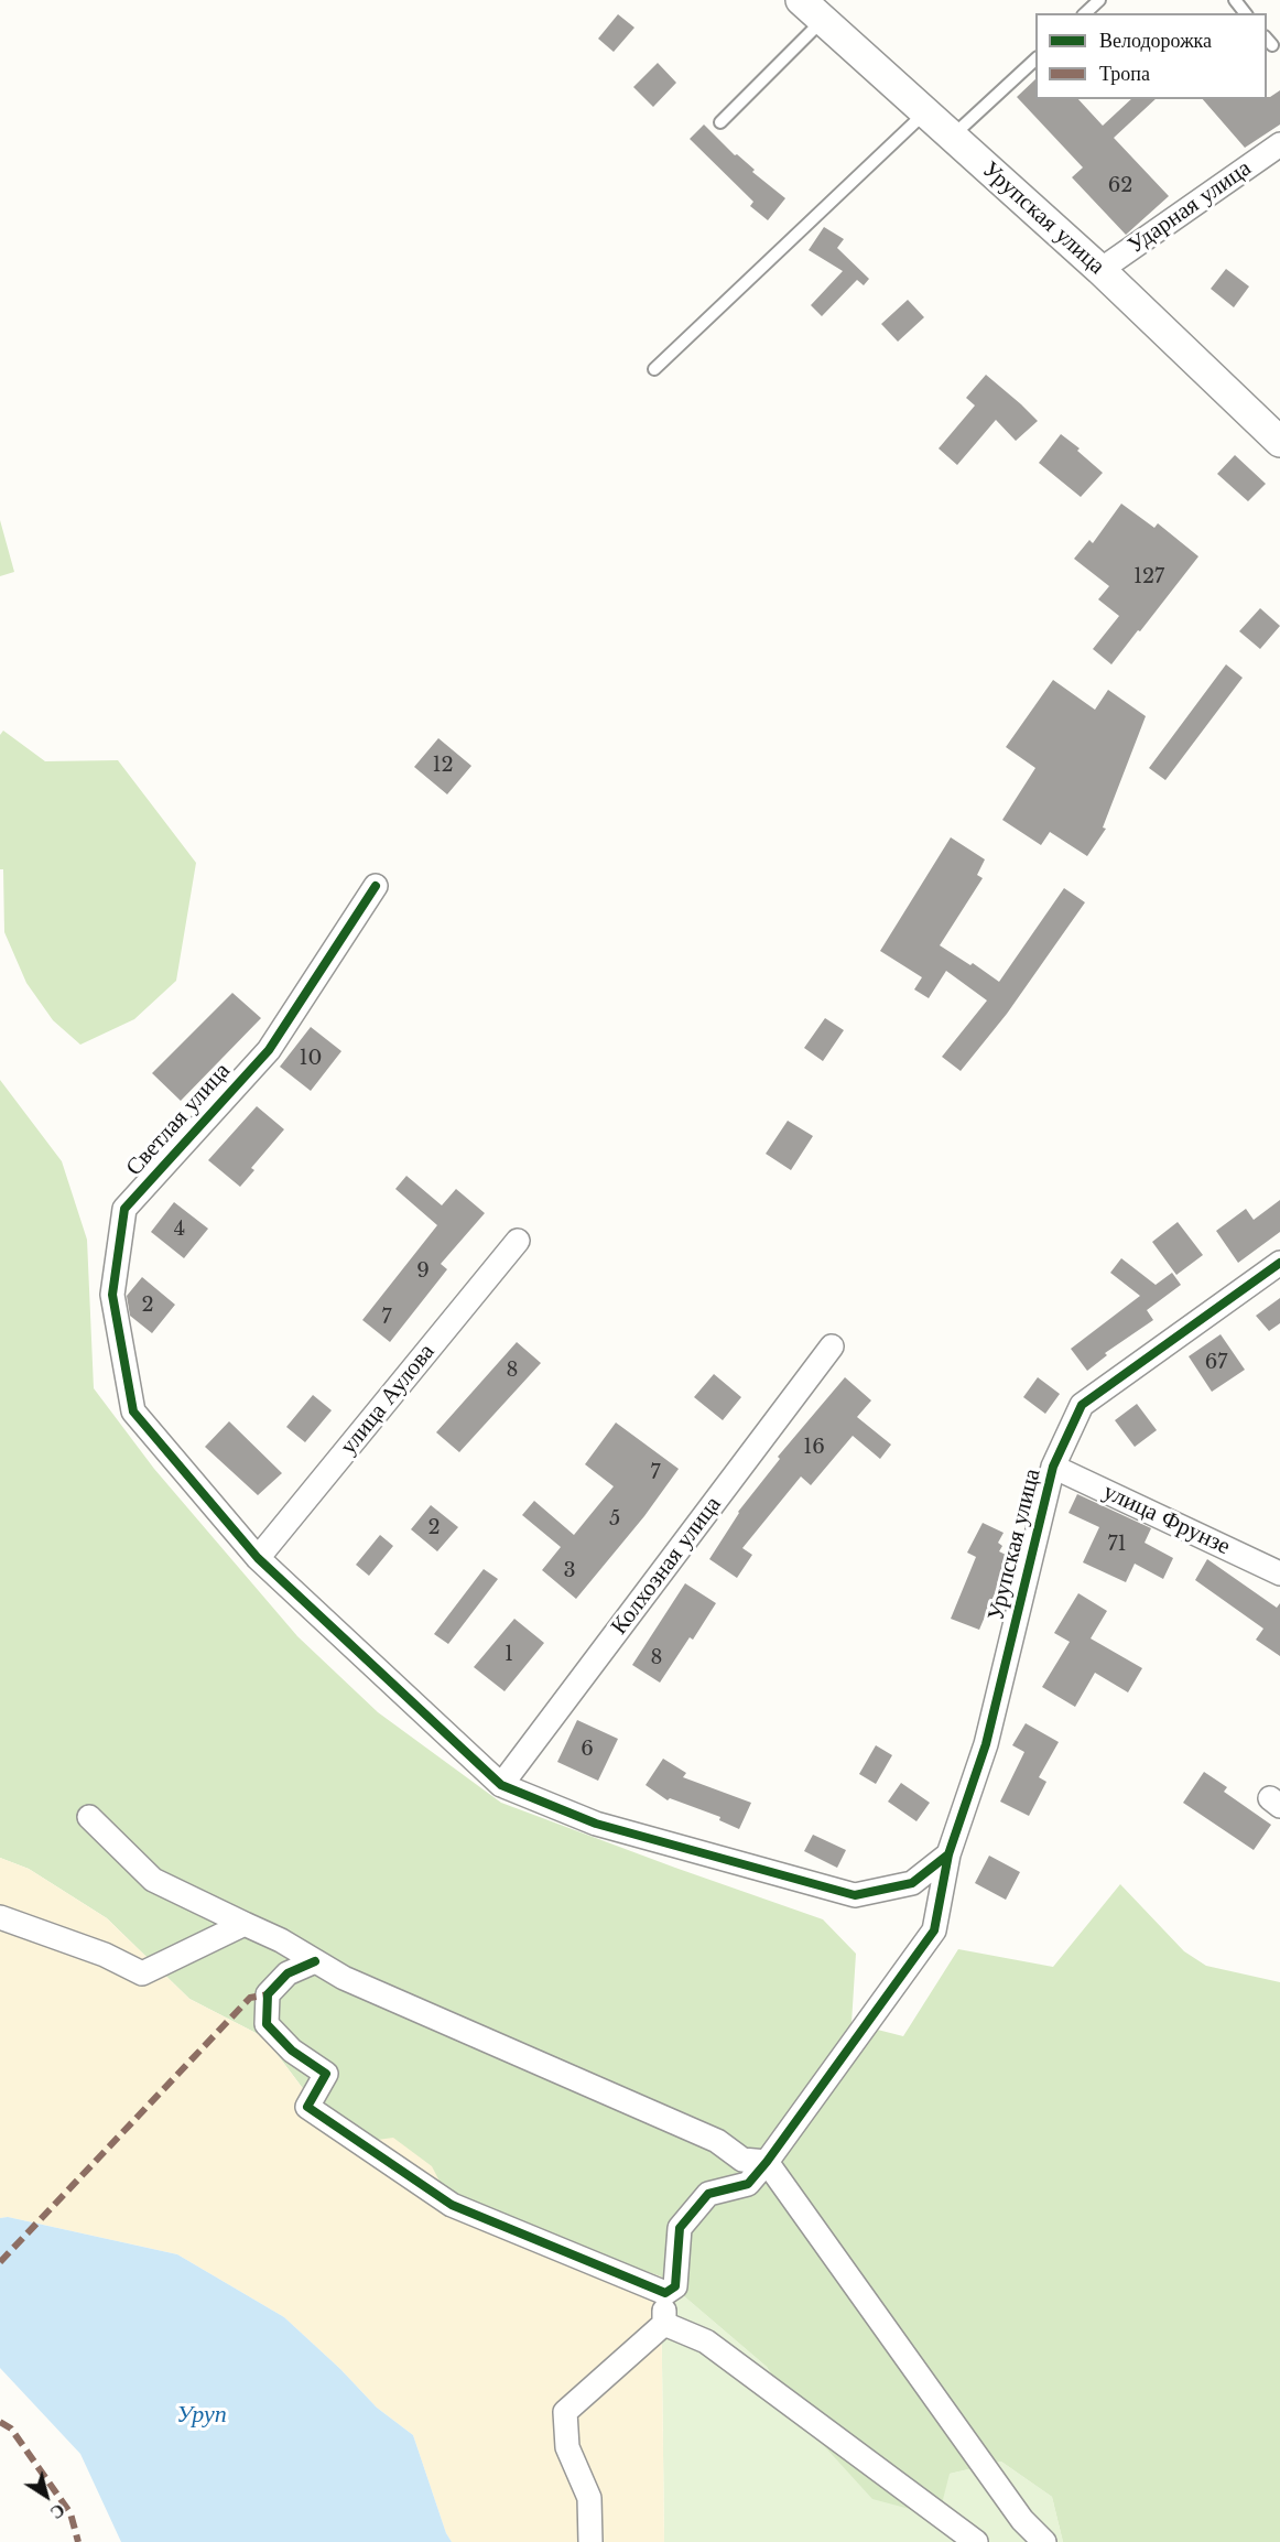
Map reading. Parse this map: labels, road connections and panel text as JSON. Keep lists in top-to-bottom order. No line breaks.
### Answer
{"streets":{"street":["Ударная улица","Урупская улица","Светлая улица","улица Аулова","улица Фрунзе","Колхозная улица"]},"crossings":[["Ударная улица","Урупская улица"],["Урупская улица","улица Фрунзе"],["Светлая улица","улица Аулова"]],"water":["Уруп"],"house_numbers":["62","127","12","10","4","9","2","7","67","8","16","7","5","2","71","3","1","8","6"],"legend":["Велодорожка","Тропа"],"north":"bottom right"}
